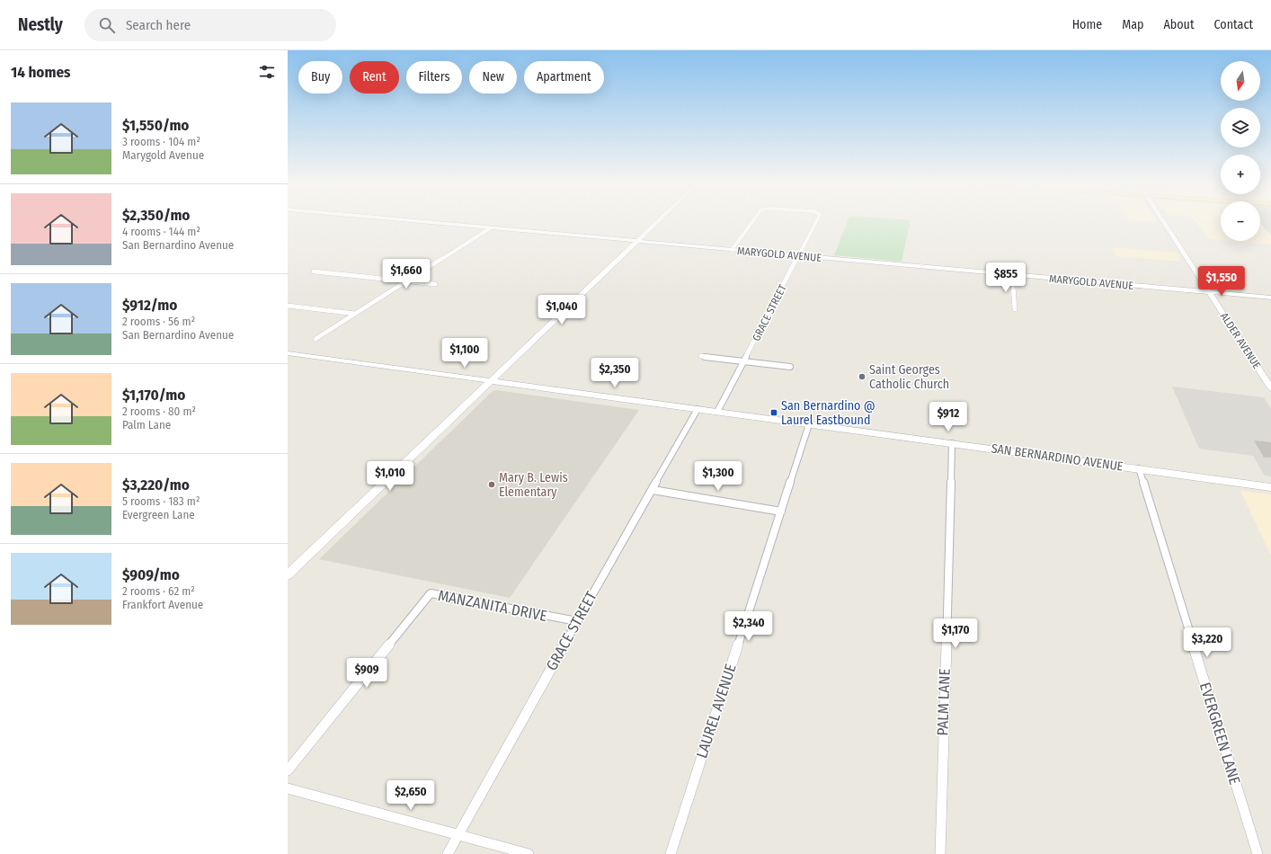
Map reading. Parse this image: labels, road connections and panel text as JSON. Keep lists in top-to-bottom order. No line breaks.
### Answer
{"streets":{"street":["MARYGOLD AVENUE","GRACE STREET","ALDER AVENUE","SAN BERNARDINO AVENUE","MANZANITA DRIVE","PALM LANE","LAUREL AVENUE","EVERGREEN LANE"]},"crossings":[["MARYGOLD AVENUE","GRACE STREET"],["MARYGOLD AVENUE","ALDER AVENUE"],["GRACE STREET","SAN BERNARDINO AVENUE"],["GRACE STREET","MANZANITA DRIVE"],["SAN BERNARDINO AVENUE","PALM LANE"],["SAN BERNARDINO AVENUE","LAUREL AVENUE"],["SAN BERNARDINO AVENUE","EVERGREEN LANE"]],"places":{"other":["Saint Georges Catholic Church","Mary B. Lewis Elementary"],"transit":["San Bernardino @ Laurel Eastbound"]},"north":"bottom","page":{"header":"Nestly","search":"Search here","nav":["Home","Map","About","Contact"],"heading":"14 homes","map_buttons":["+","−"],"chip":["Buy","Rent","Filters","New","Apartment"],"list":[{"name":"$1,550/mo","note":"3 rooms · 104 m² · Marygold Avenue"},{"name":"$2,350/mo","note":"4 rooms · 144 m² · San Bernardino Avenue"},{"name":"$912/mo","note":"2 rooms · 56 m² · San Bernardino Avenue"},{"name":"$1,170/mo","note":"2 rooms · 80 m² · Palm Lane"},{"name":"$3,220/mo","note":"5 rooms · 183 m² · Evergreen Lane"},{"name":"$909/mo","note":"2 rooms · 62 m² · Frankfort Avenue"}],"price":["$1,660","$855","$1,550","$1,040","$1,100","$2,350","$912","$1,010","$1,300","$2,340","$1,170","$3,220","$909","$2,650"]}}
